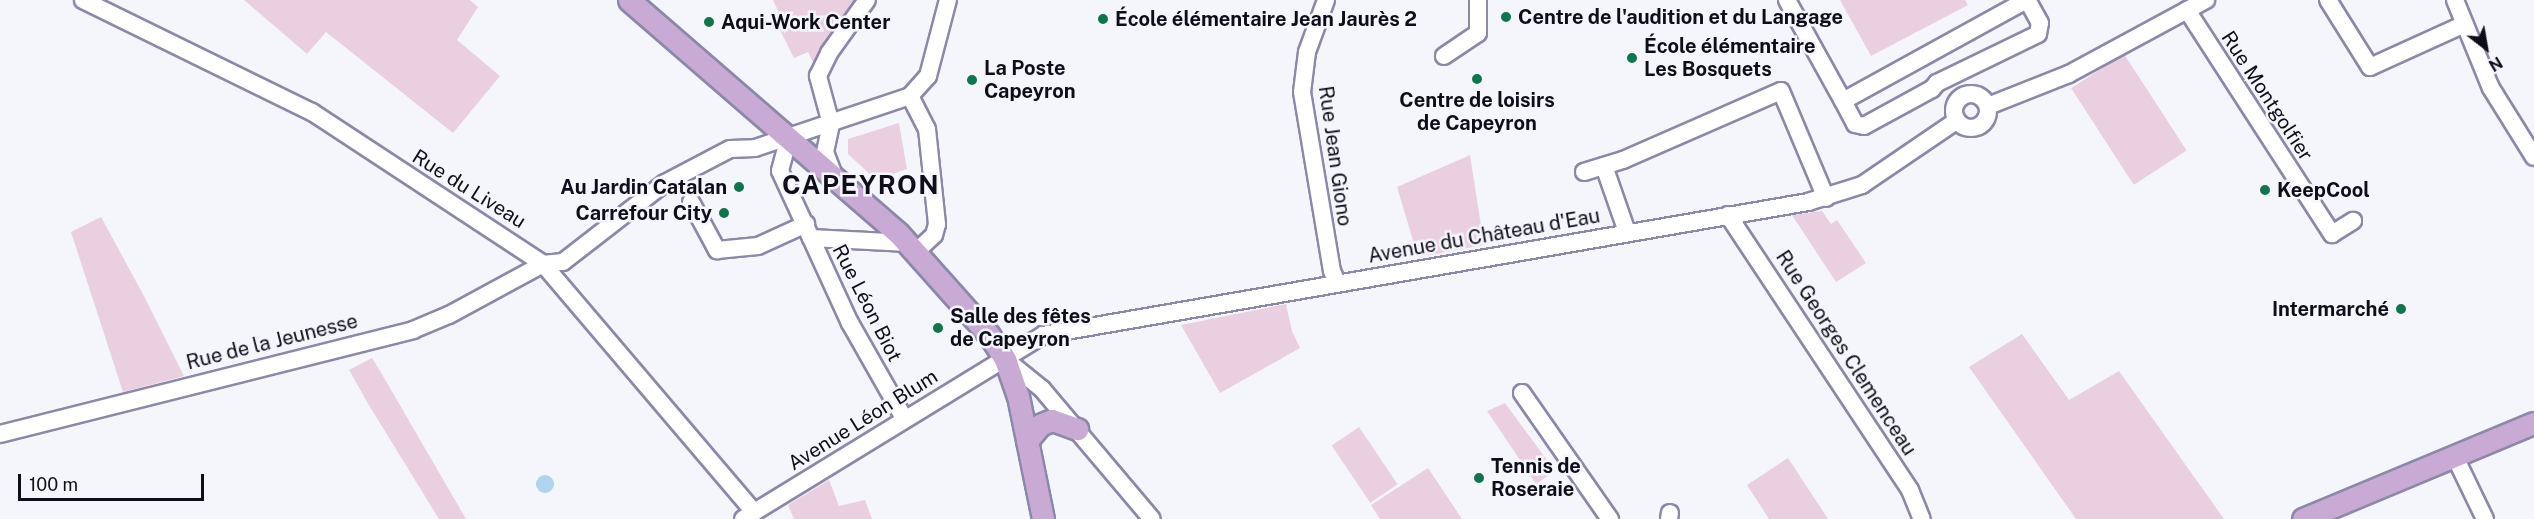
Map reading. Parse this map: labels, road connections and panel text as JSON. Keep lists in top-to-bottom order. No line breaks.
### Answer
{"streets":{"street":["Rue Montgolfier","Rue Jean Giono","Rue du Liveau","Avenue du Château d'Eau","Rue Léon Biot","Rue de la Jeunesse","Rue Georges Clemenceau","Avenue Léon Blum"]},"crossings":[["Rue Jean Giono","Avenue du Château d'Eau"],["Rue du Liveau","Rue de la Jeunesse"],["Rue du Liveau","Avenue Léon Blum"],["Avenue du Château d'Eau","Rue Georges Clemenceau"],["Avenue du Château d'Eau","Avenue Léon Blum"],["Rue Léon Biot","Rue de la Jeunesse"],["Rue Léon Biot","Avenue Léon Blum"]],"districts":["CAPEYRON"],"places":["Centre de l'audition et du Langage","École élémentaire Jean Jaurès 2","Aqui-Work Center","École élémentaire Les Bosquets","Centre de loisirs de Capeyron","La Poste Capeyron","Au Jardin Catalan","KeepCool","Carrefour City","Intermarché","Salle des fêtes de Capeyron","Tennis de Roseraie"],"scale_bar":"100 m","north":"bottom right"}
